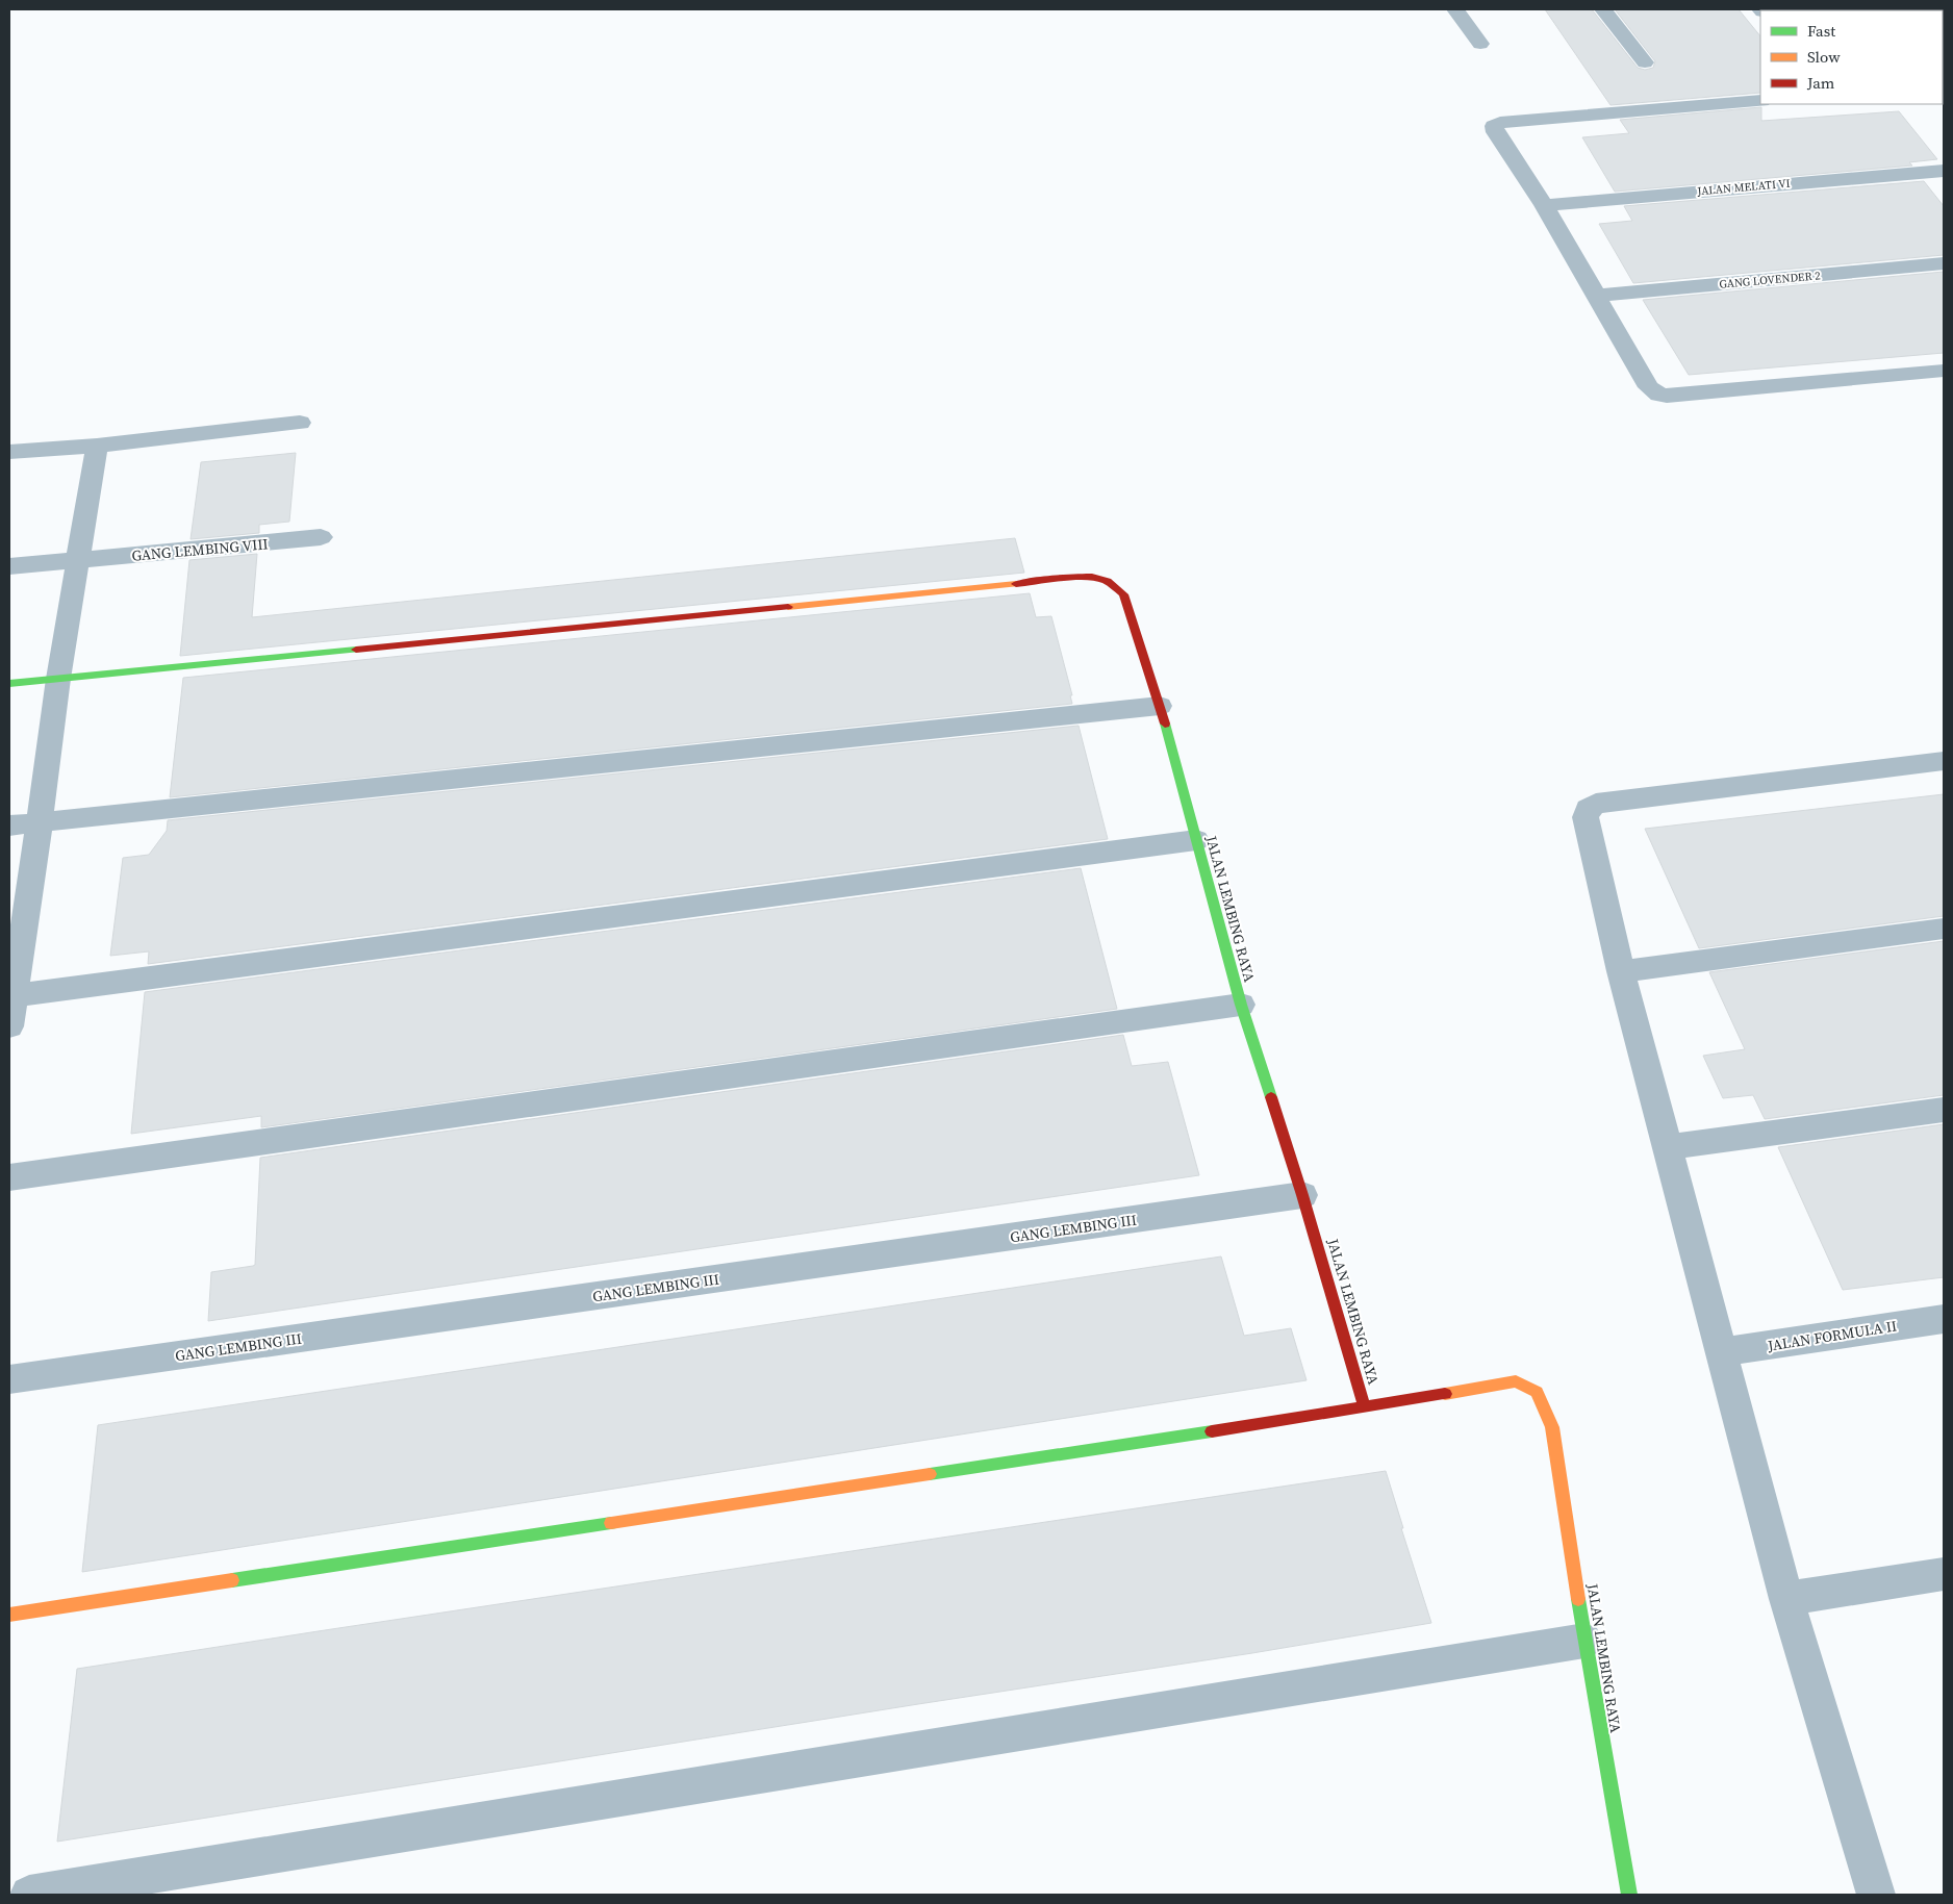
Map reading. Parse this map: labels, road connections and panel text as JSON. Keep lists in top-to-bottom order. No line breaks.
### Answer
{"streets":{"street":["JALAN MELATI VI","GANG LOVENDER 2","GANG LEMBING VIII","JALAN LEMBING RAYA","GANG LEMBING III","JALAN FORMULA II"]},"crossings":[["JALAN LEMBING RAYA","GANG LEMBING III"]],"legend":["Fast","Slow","Jam"]}
